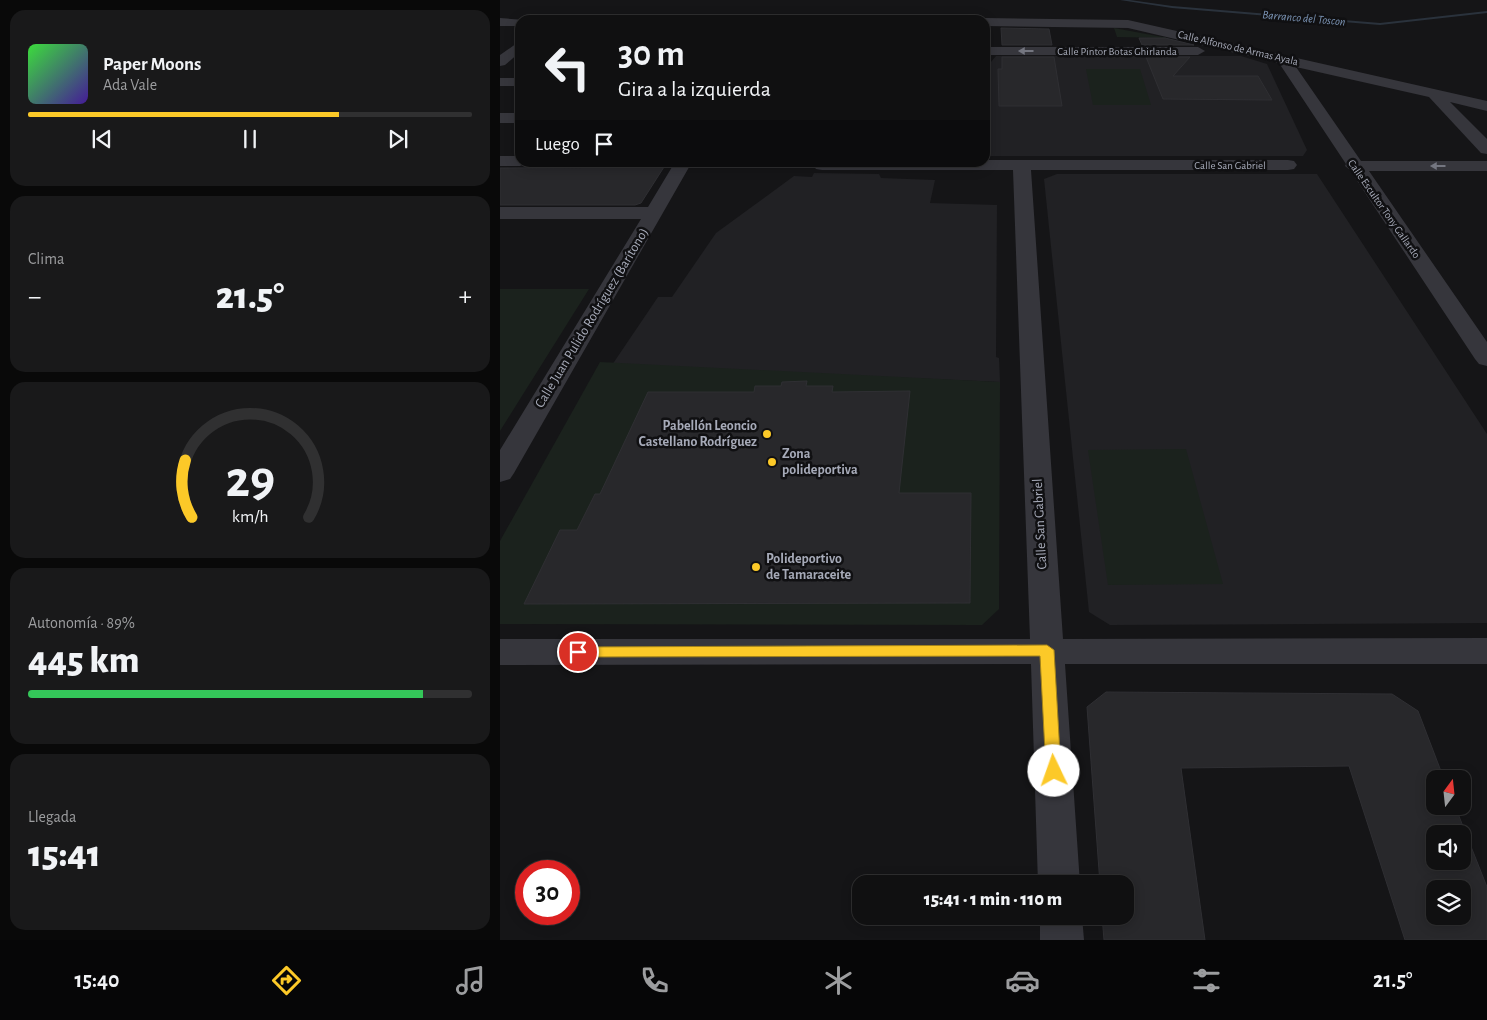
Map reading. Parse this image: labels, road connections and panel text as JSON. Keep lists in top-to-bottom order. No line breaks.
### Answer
{"streets":{"street":["Calle Alfonso de Armas Ayala","Calle Pintor Botas Ghirlanda","Calle San Gabriel","Calle Escultor Tony Gallardo","Calle Juan Pulido Rodríguez (Barítono)"]},"crossings":[["Calle Alfonso de Armas Ayala","Calle Pintor Botas Ghirlanda"],["Calle Alfonso de Armas Ayala","Calle Escultor Tony Gallardo"]],"one_way":["Calle Pintor Botas Ghirlanda"],"water":["Barranco del Toscon"],"places":["Pabellón Leoncio Castellano Rodríguez","Zona polideportiva","Polideportivo de Tamaraceite"],"north":"top","page":{"turn":["30 m","Gira a la izquierda"],"song":["Paper Moons","Ada Vale"],"then":"Luego","tile":["Clima",["Autonomía · 89%","445 km"],["Llegada","15:41"]],"heat":["−","21.5°","+"],"limit":"30","trip":"15:41 · 1 min · 110 m","tabs":["15:40","21.5°"],"gauge":["29","km/h"]}}
